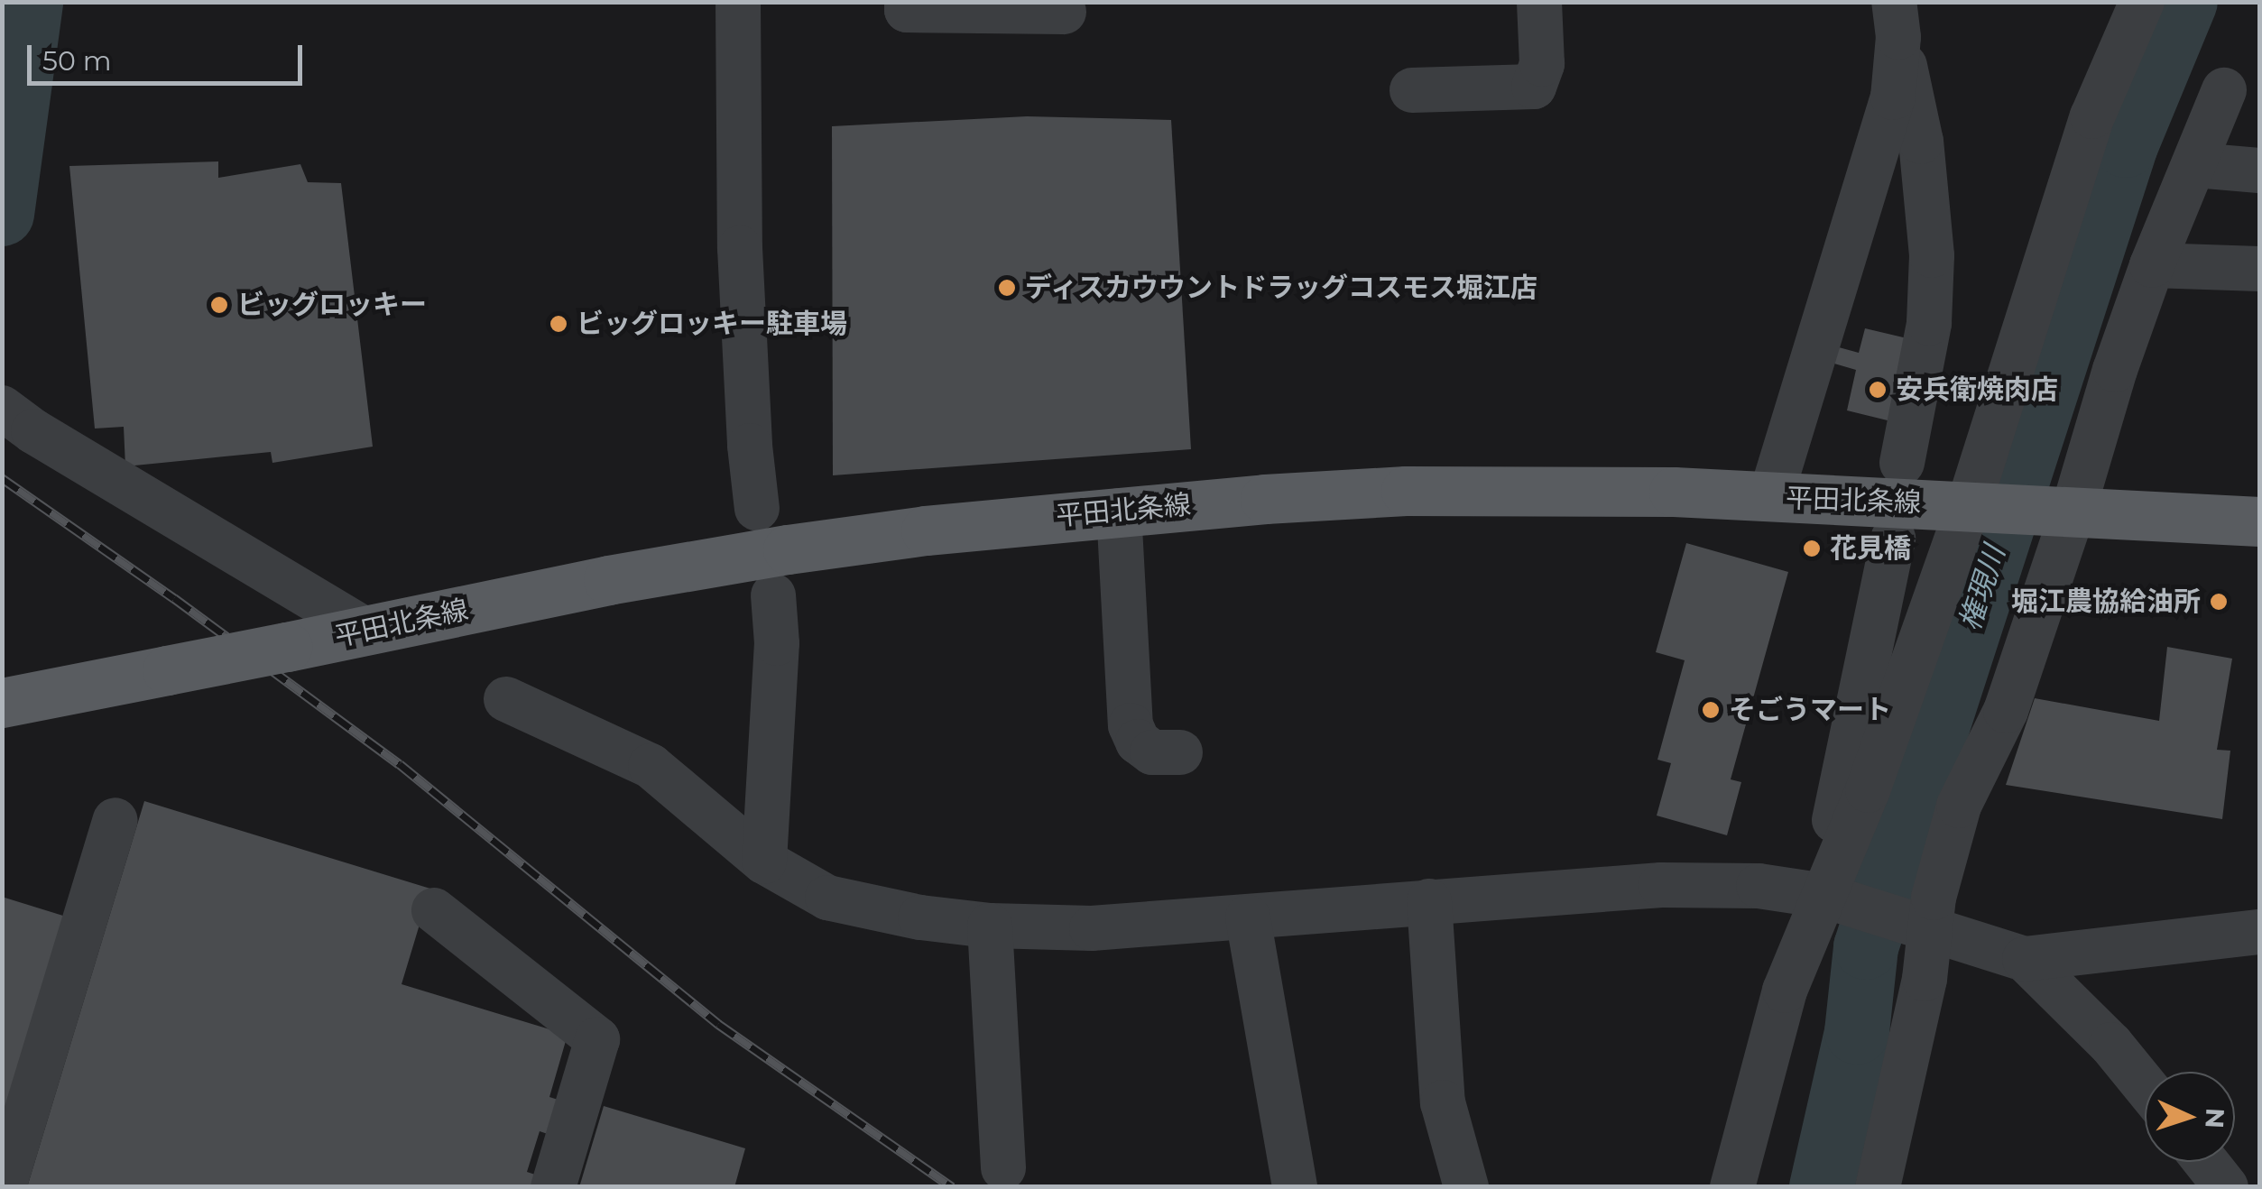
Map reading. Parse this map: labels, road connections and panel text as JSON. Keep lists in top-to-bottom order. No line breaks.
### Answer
{"streets":{"main road":["平田北条線"]},"water":["権現川"],"places":["ディスカウウントドラッグコスモス堀江店","ビッグロッキー","ビッグロッキー駐車場","安兵衛焼肉店","花見橋","堀江農協給油所","そごうマート"],"scale_bar":"50 m","north":"right"}
